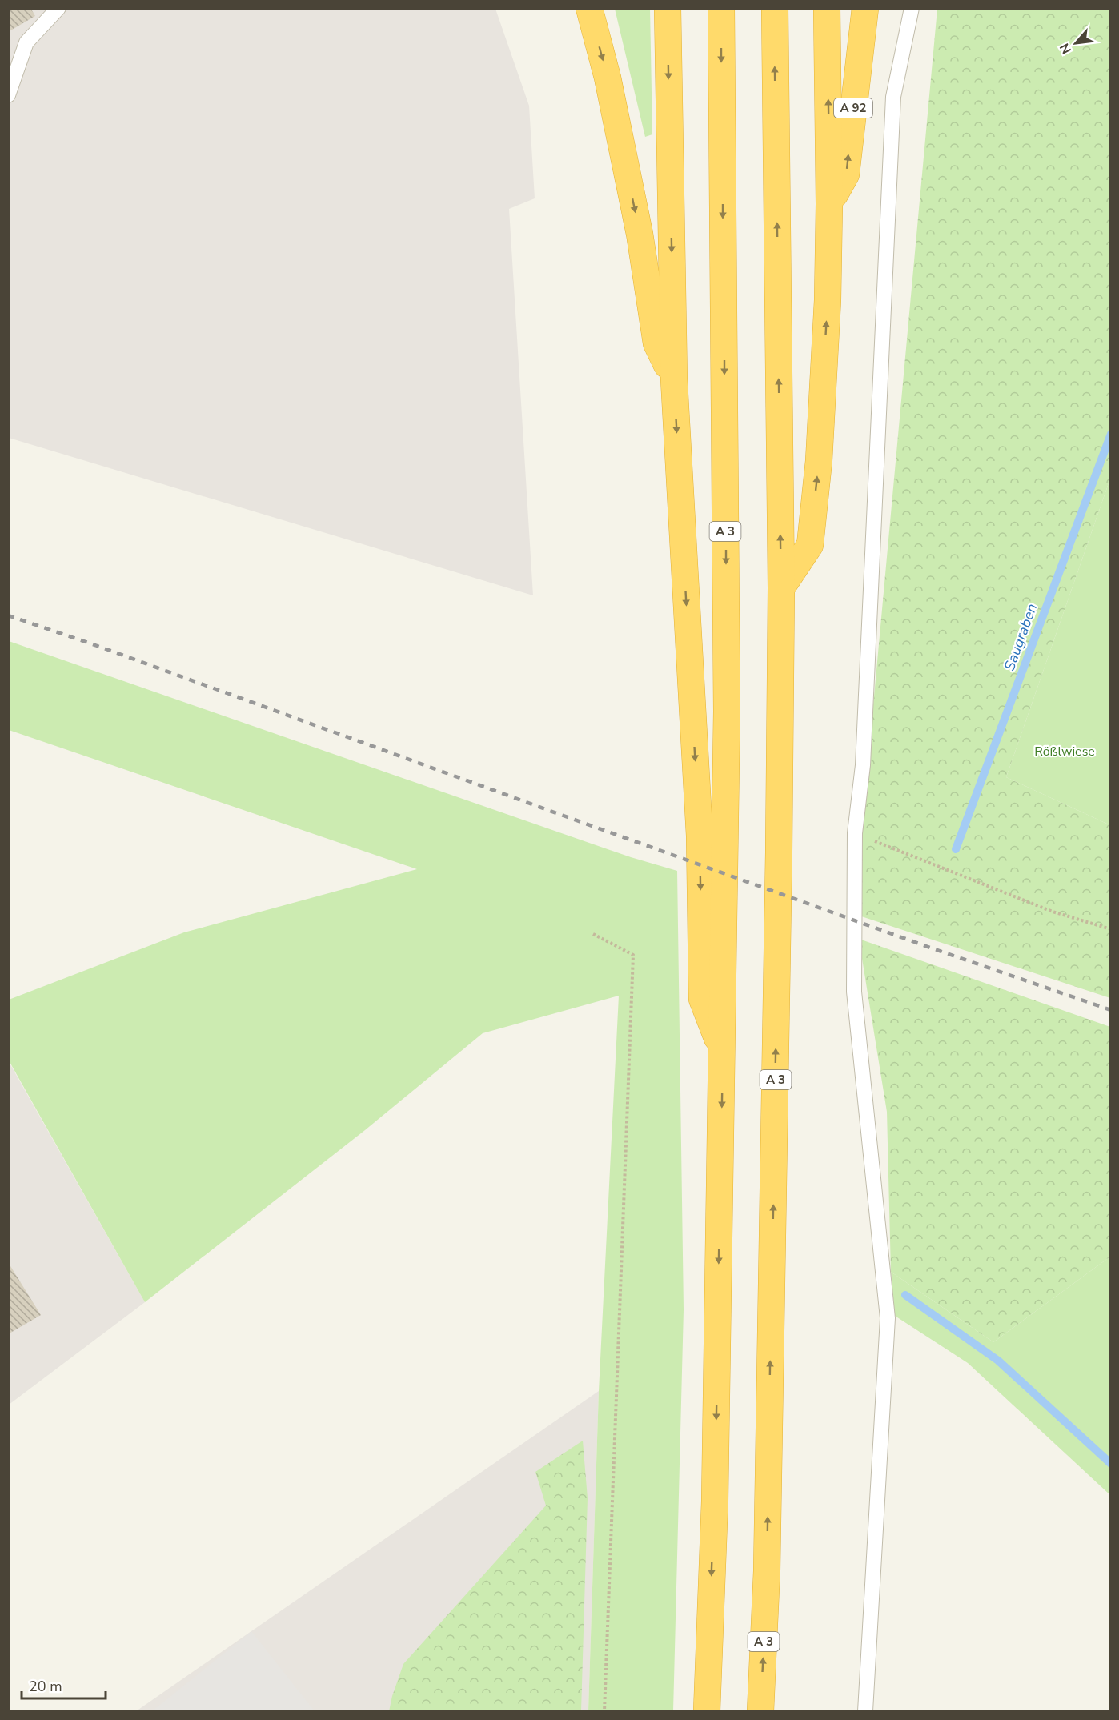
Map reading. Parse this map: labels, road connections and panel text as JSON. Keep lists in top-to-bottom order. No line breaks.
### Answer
{"streets":{"highway":["A 92","A 3"]},"water":["Saugraben"],"parks":["Rößlwiese"],"scale_bar":"20 m","north":"bottom left"}
